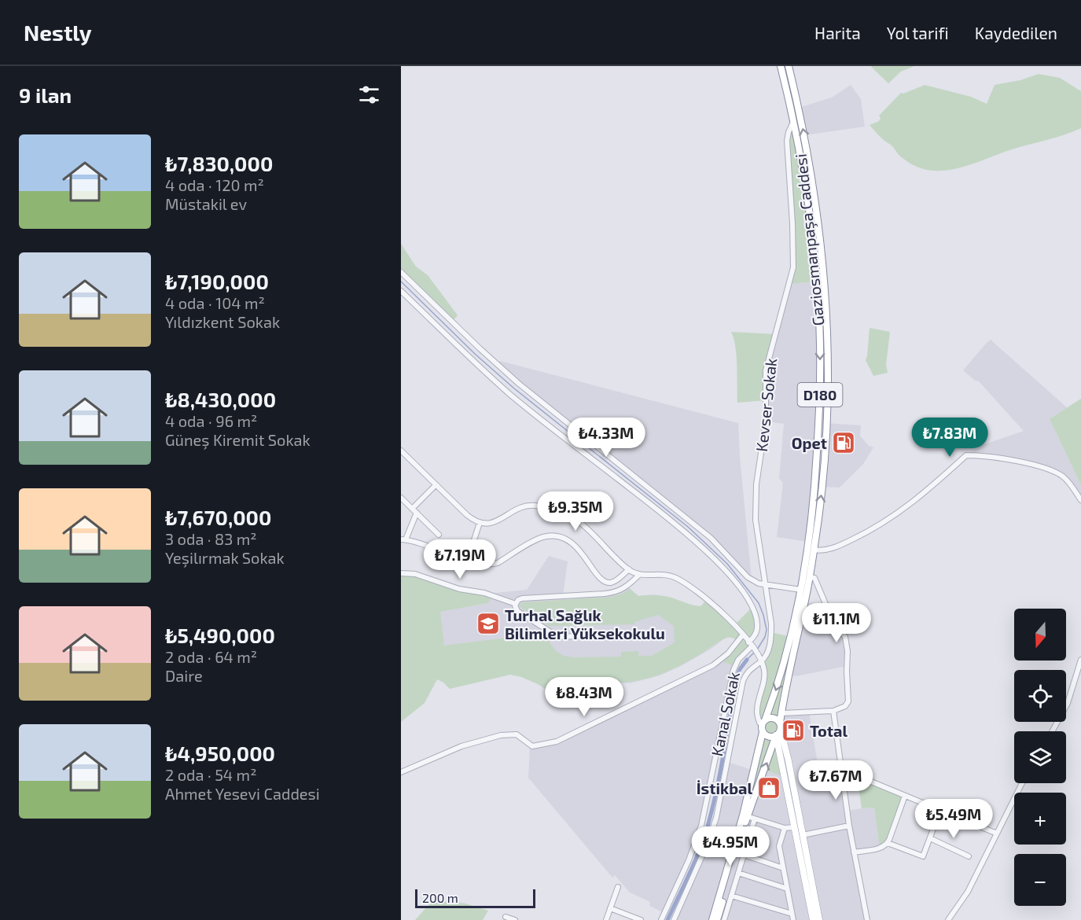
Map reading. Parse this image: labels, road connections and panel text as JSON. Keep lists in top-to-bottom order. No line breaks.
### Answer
{"streets":{"highway":["Gaziosmanpaşa Caddesi","D180"],"street":["Kevser Sokak","Kanal Sokak"]},"crossings":[["Gaziosmanpaşa Caddesi","D180"],["Gaziosmanpaşa Caddesi","Kevser Sokak"]],"places":{"fuel station":["Opet","Total"],"school or university":["Turhal Sağlık Bilimleri Yüksekokulu"],"shop":["İstikbal"]},"scale_bar":"200 m","north":"bottom","page":{"header":"Nestly","nav":["Harita","Yol tarifi","Kaydedilen"],"heading":"9 ilan","list":[{"name":"₺7,830,000","note":"4 oda · 120 m² · Müstakil ev"},{"name":"₺7,190,000","note":"4 oda · 104 m² · Yıldızkent Sokak"},{"name":"₺8,430,000","note":"4 oda · 96 m² · Güneş Kiremit Sokak"},{"name":"₺7,670,000","note":"3 oda · 83 m² · Yeşilırmak Sokak"},{"name":"₺5,490,000","note":"2 oda · 64 m² · Daire"},{"name":"₺4,950,000","note":"2 oda · 54 m² · Ahmet Yesevi Caddesi"}],"price":["₺4.33M","₺7.83M","₺9.35M","₺7.19M","₺11.1M","₺8.43M","₺7.67M","₺5.49M","₺4.95M"],"map_buttons":["+","−"],"scale":"200 m"}}
